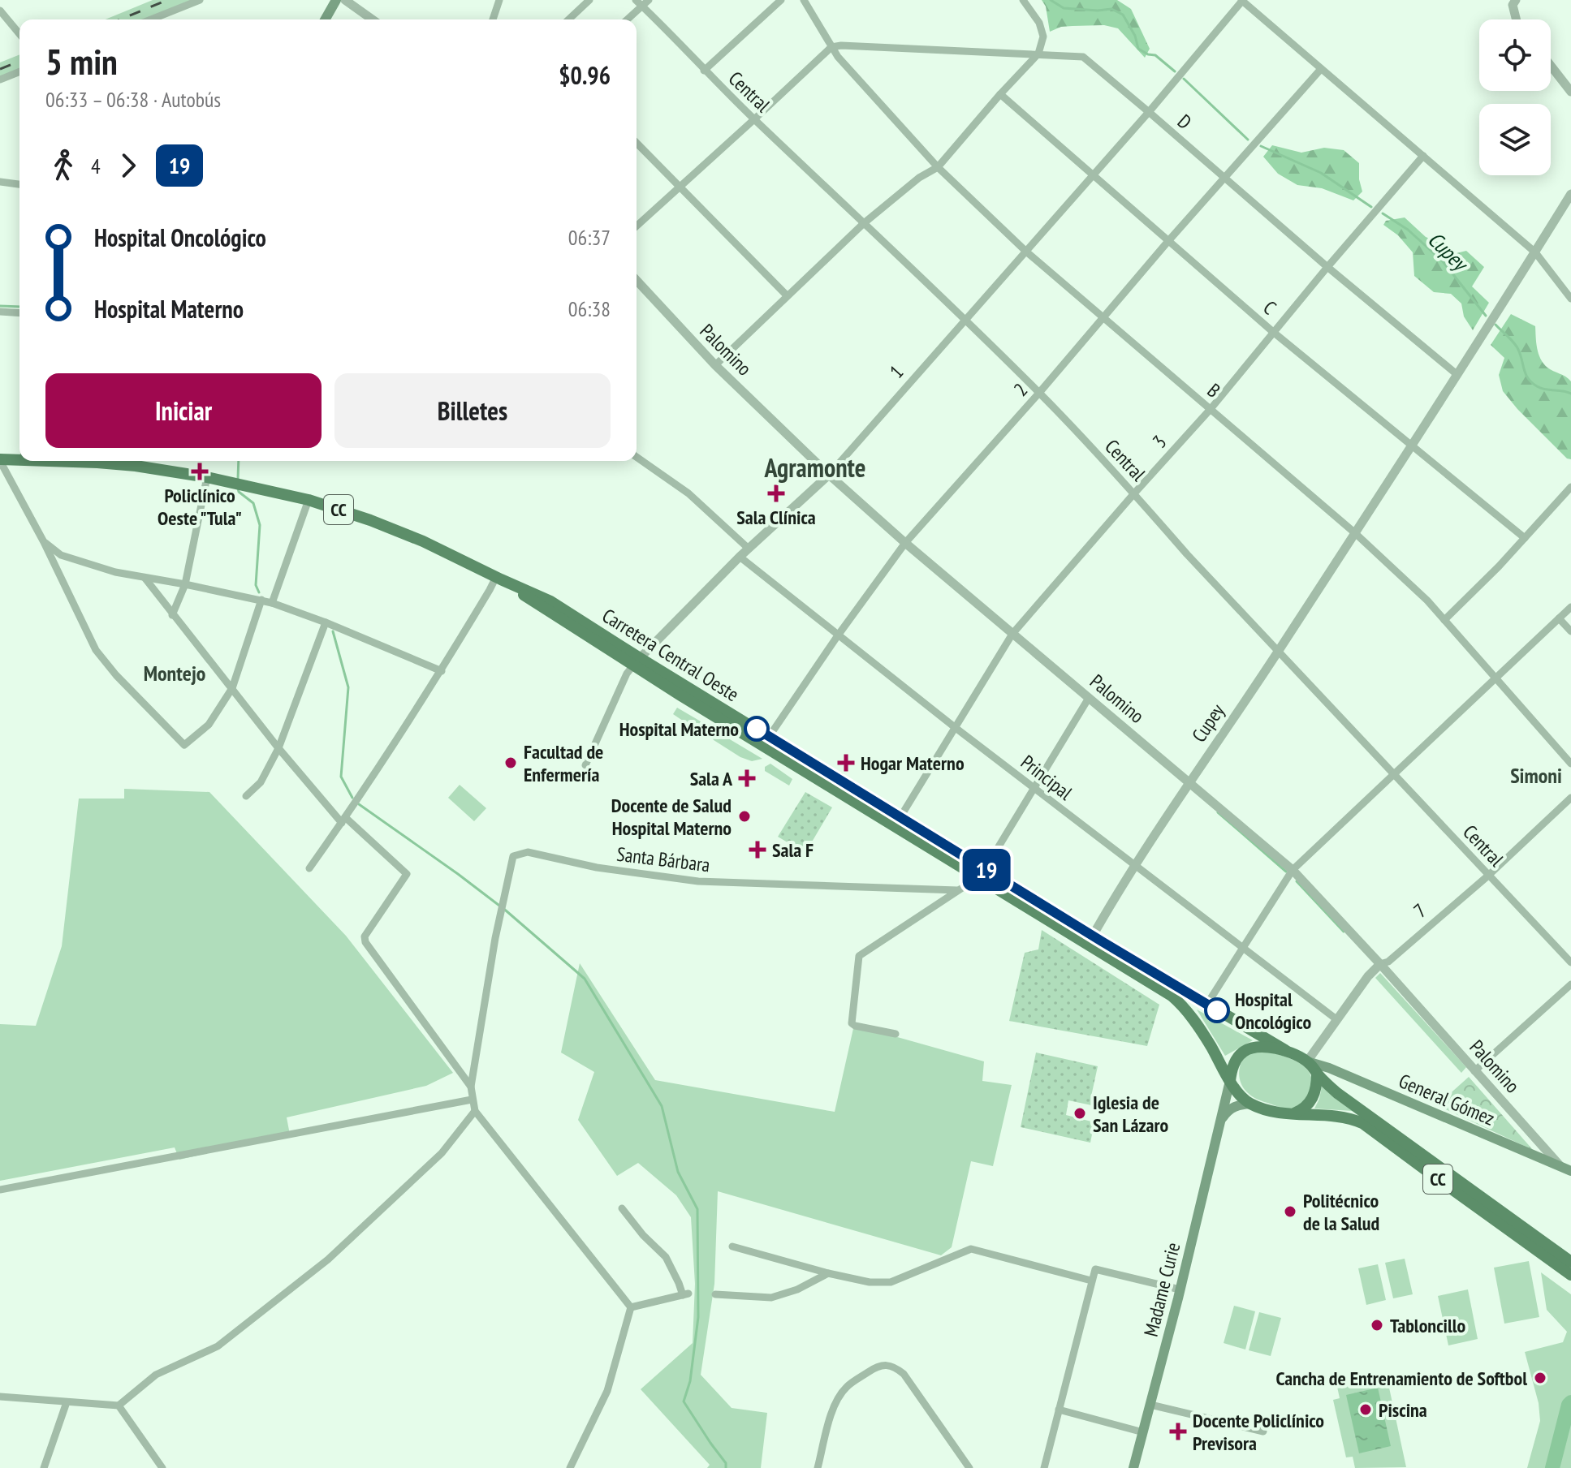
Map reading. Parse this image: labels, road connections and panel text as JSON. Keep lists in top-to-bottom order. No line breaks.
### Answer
{"streets":{"main road":["CC","Carretera Central Oeste","General Gómez","Madame Curie"],"street":["Central","D","C","Palomino","1","2","B","3","Cupey","Principal","Santa Bárbara","7"]},"crossings":[["Central","1"],["Central","2"],["Central","3"],["Central","Cupey"],["Central","7"],["D","1"],["D","2"],["D","B"],["D","3"],["D","Cupey"],["C","1"],["C","2"],["C","3"],["C","Cupey"],["Palomino","1"],["Palomino","2"],["Palomino","3"],["Palomino","Cupey"],["Palomino","7"],["Palomino","General Gómez"],["1","B"],["1","Carretera Central Oeste"],["1","Principal"],["2","B"],["2","Carretera Central Oeste"],["2","Principal"],["B","3"],["B","Cupey"],["3","Carretera Central Oeste"],["3","Principal"],["CC","Carretera Central Oeste"],["CC","7"],["CC","General Gómez"],["CC","Madame Curie"],["Carretera Central Oeste","Cupey"],["Carretera Central Oeste","7"],["Carretera Central Oeste","General Gómez"],["Carretera Central Oeste","Madame Curie"],["Cupey","Principal"],["Principal","7"],["7","General Gómez"],["7","Madame Curie"],["General Gómez","Madame Curie"]],"districts":["Agramonte","Montejo","Simoni"],"water":["Cupey"],"places":{"health":["Policlínico Oeste \"Tula\"","Sala Clínica","Hogar Materno","Sala A","Sala F","Docente Policlínico Previsora"],"other":["Hospital Materno","Facultad de Enfermería","Docente de Salud Hospital Materno","Hospital Oncológico","Iglesia de San Lázaro","Politécnico de la Salud","Tabloncillo","Cancha de Entrenamiento de Softbol","Piscina"]},"lines":["bus line 19"],"page":{"on_map":"19","heading":["5 min","06:33 – 06:38 · Autobús","$0.96"],"legs":["4","19"],"list":[{"name":"Hospital Oncológico","value":"06:37"},{"name":"Hospital Materno","value":"06:38"}],"buttons":["Iniciar","Billetes"]}}
